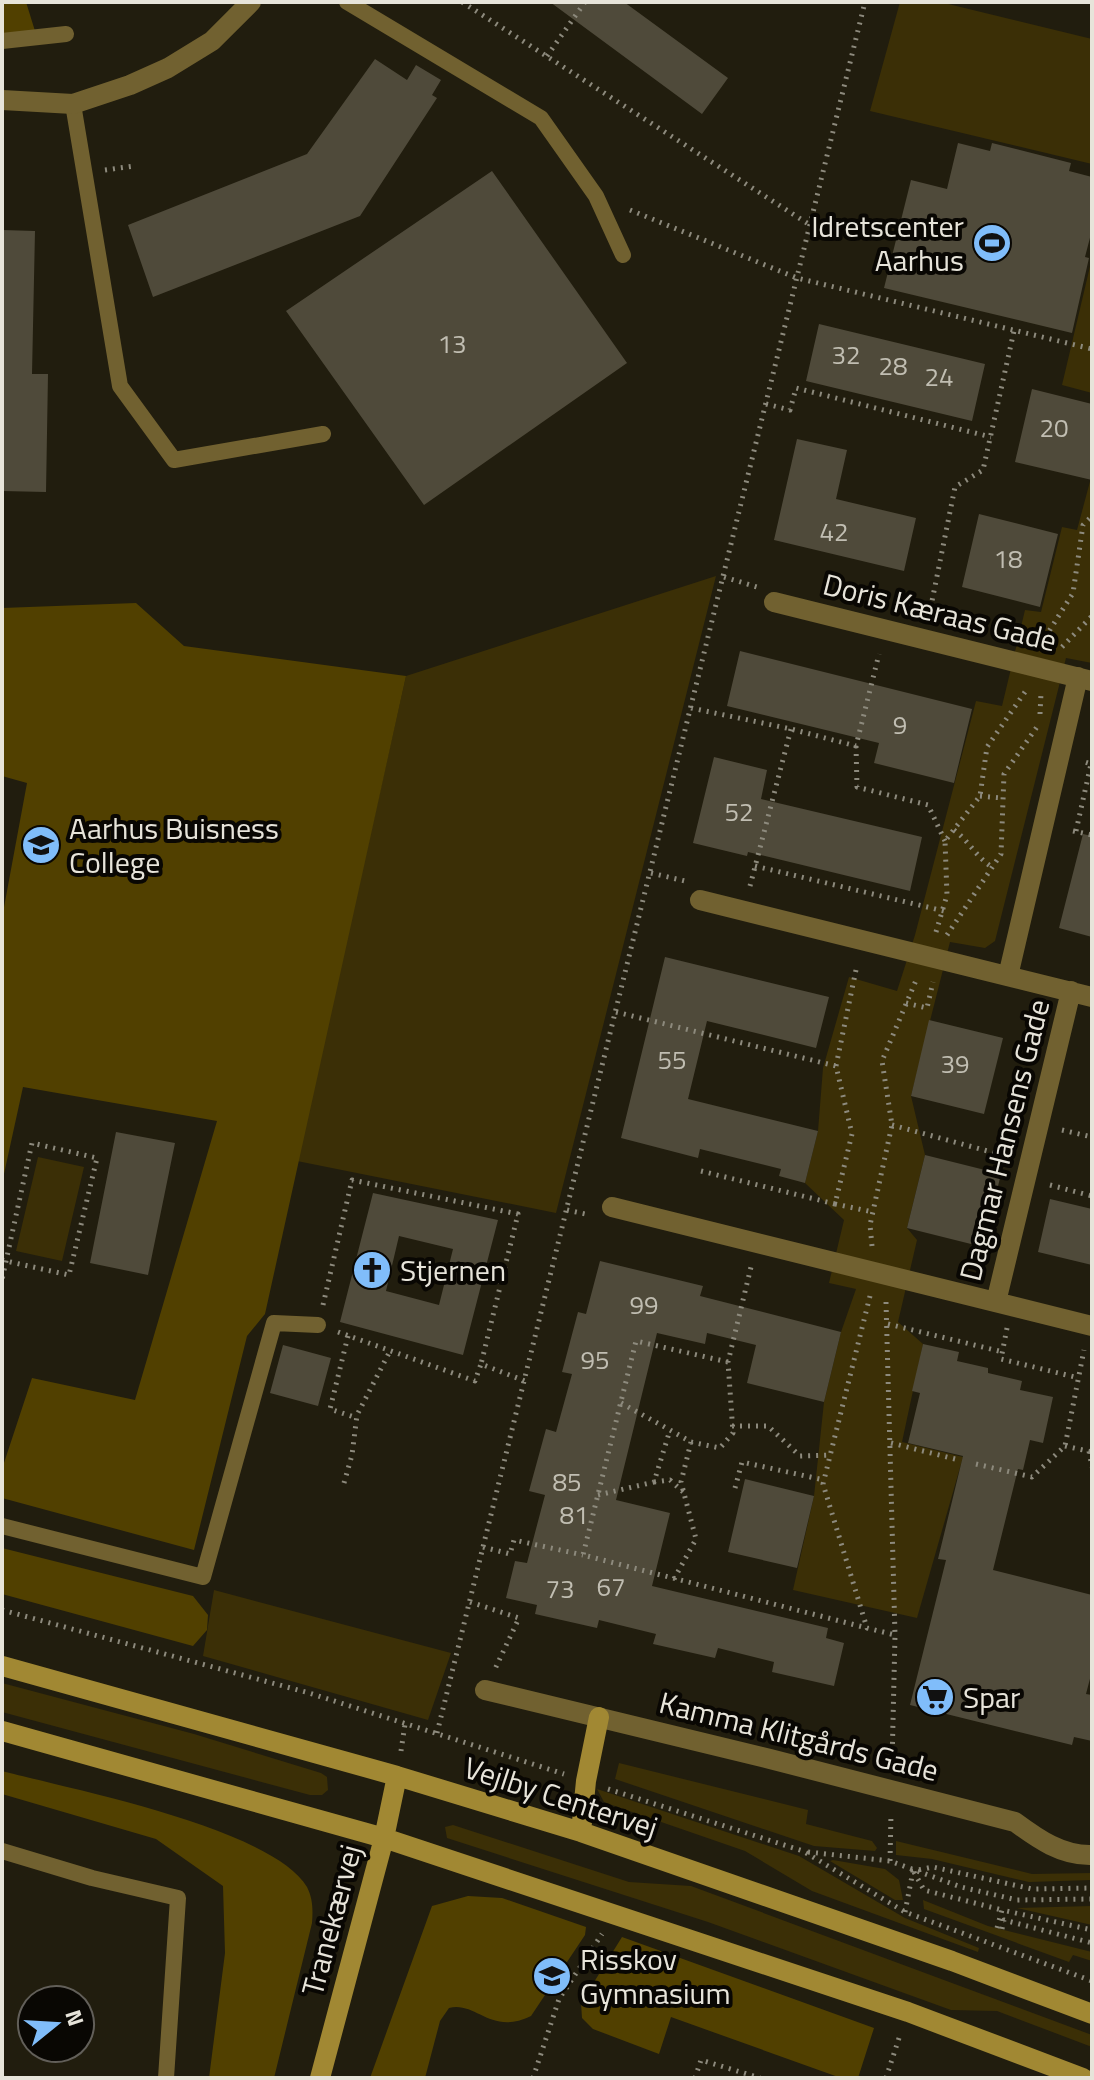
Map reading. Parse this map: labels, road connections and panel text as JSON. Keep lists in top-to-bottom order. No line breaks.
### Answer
{"streets":{"street":["Doris Kæraas Gade","Dagmar Hansens Gade","Kamma Klitgårds Gade","Vejlby Centervej","Tranekærvej"]},"crossings":[["Doris Kæraas Gade","Dagmar Hansens Gade"],["Vejlby Centervej","Tranekærvej"]],"places":{"sports":["Idretscenter Aarhus"],"school or university":["Aarhus Buisness College","Risskov Gymnasium"],"church":["Stjernen"],"supermarket":["Spar"]},"house_numbers":["13","32","28","24","20","42","18","9","52","55","39","99","95","85","81","67","73"],"north":"right"}
